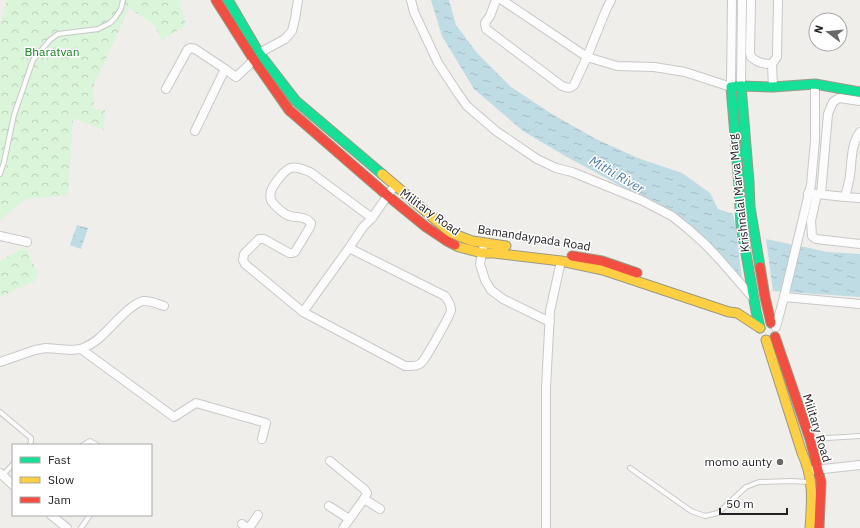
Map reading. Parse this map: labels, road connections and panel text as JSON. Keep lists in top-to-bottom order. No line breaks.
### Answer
{"streets":{"street":["Krishnalal Marva Marg","Military Road","Bamandaypada Road"]},"crossings":[["Krishnalal Marva Marg","Military Road"],["Military Road","Bamandaypada Road"]],"water":["Mithi River"],"parks":["Bharatvan"],"places":["momo aunty"],"legend":["Fast","Slow","Jam"],"scale_bar":"50 m","north":"left"}
